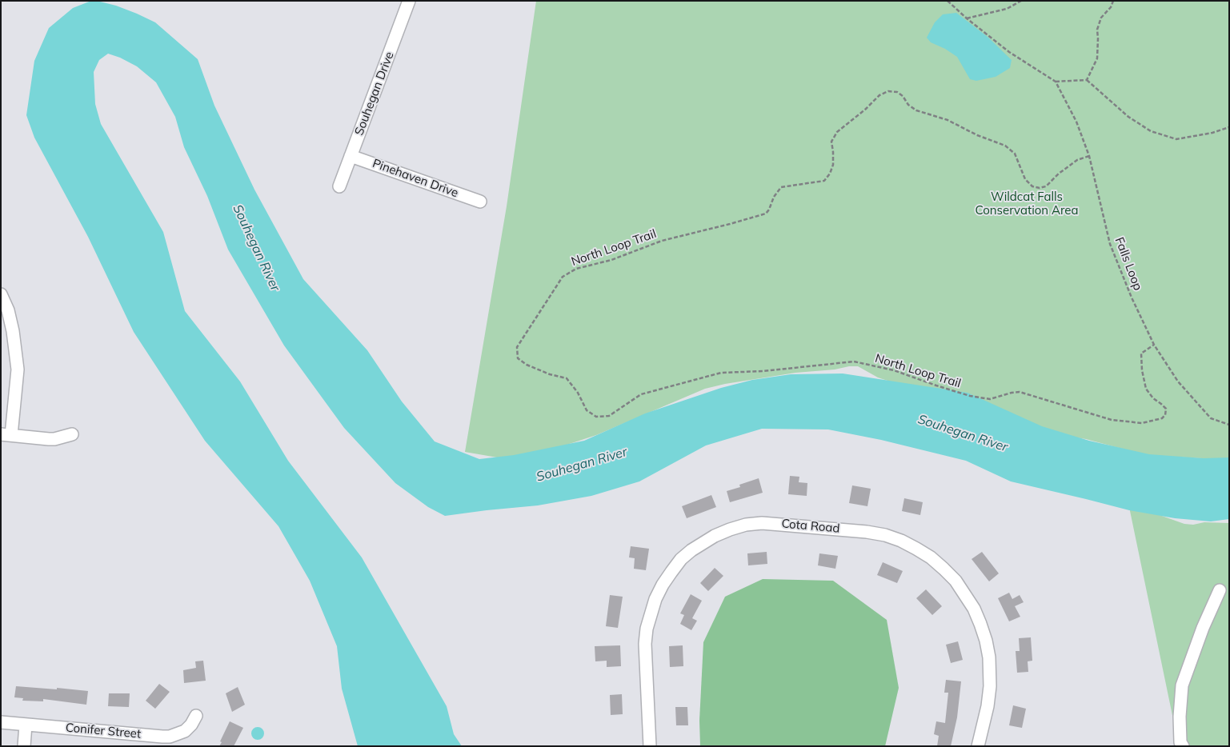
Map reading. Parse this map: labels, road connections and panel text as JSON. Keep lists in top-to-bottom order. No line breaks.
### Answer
{"streets":{"street":["Souhegan Drive","Pinehaven Drive","Cota Road","Conifer Street"],"path":["North Loop Trail","Falls Loop"]},"crossings":[["Souhegan Drive","Pinehaven Drive"],["North Loop Trail","Falls Loop"]],"water":["Souhegan River"],"parks":["Wildcat Falls Conservation Area"]}
